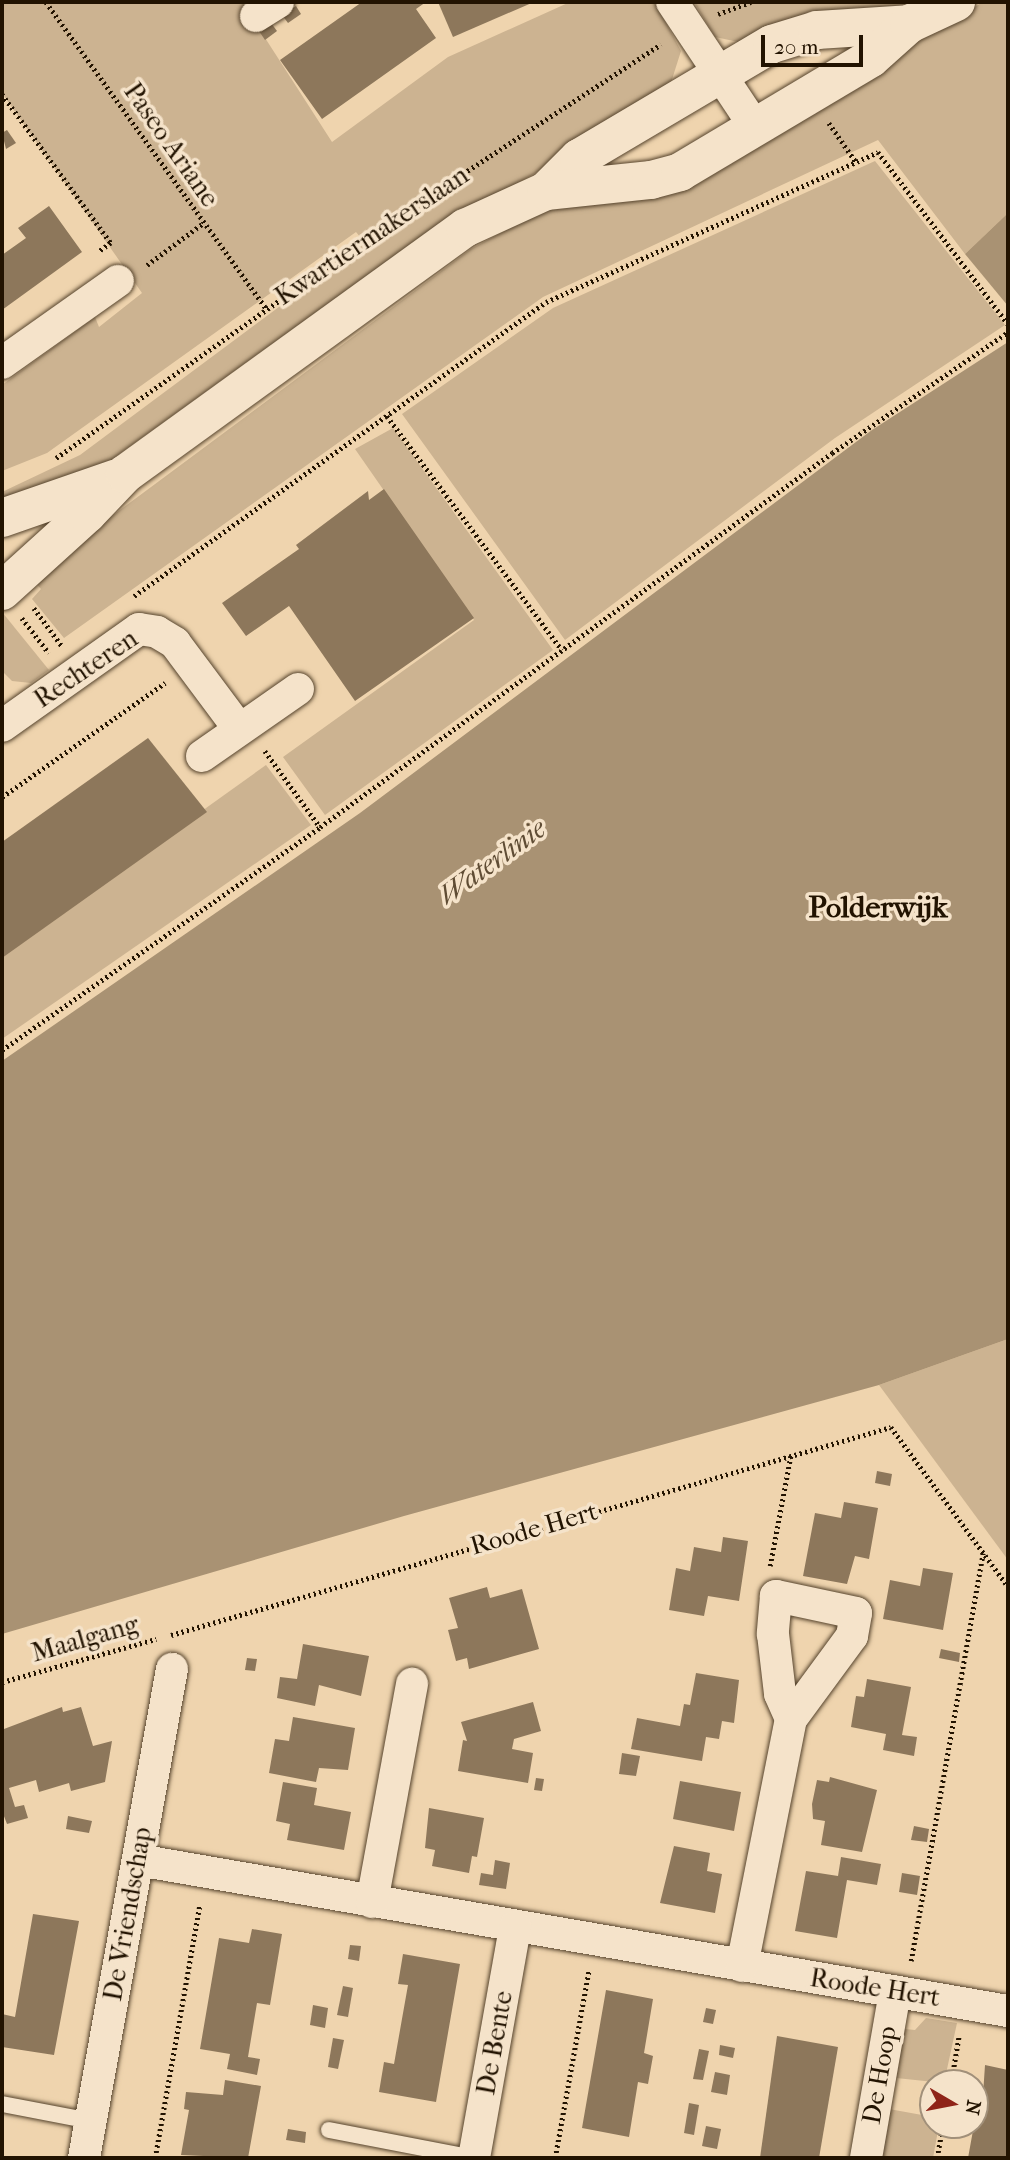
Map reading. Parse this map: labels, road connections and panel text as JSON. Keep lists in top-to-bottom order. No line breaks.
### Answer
{"streets":{"main road":["Kwartiermakerslaan"],"street":["Rechteren","Roode Hert","De Vriendschap","De Bente","De Hoop"],"path":["Paseo Ariane","Maalgang"]},"crossings":[["Paseo Ariane","Kwartiermakerslaan"],["Roode Hert","Maalgang"],["Roode Hert","De Vriendschap"],["Roode Hert","De Bente"],["Roode Hert","De Hoop"]],"districts":["Polderwijk"],"water":["Waterlinie"],"scale_bar":"20 m","north":"right"}
